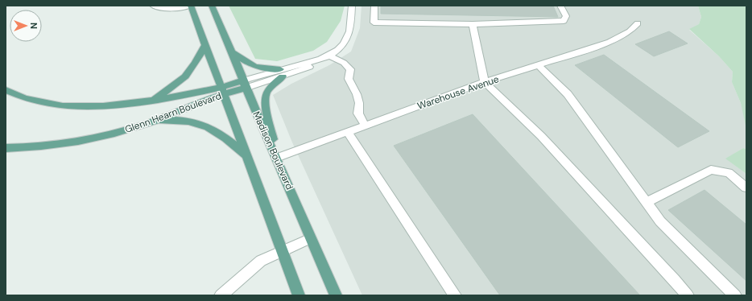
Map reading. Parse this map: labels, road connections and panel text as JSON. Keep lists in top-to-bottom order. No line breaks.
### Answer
{"streets":{"main road":["Glenn Hearn Boulevard","Madison Boulevard"],"street":["Warehouse Avenue"]},"crossings":[["Warehouse Avenue","Madison Boulevard"],["Glenn Hearn Boulevard","Madison Boulevard"]],"north":"right"}
